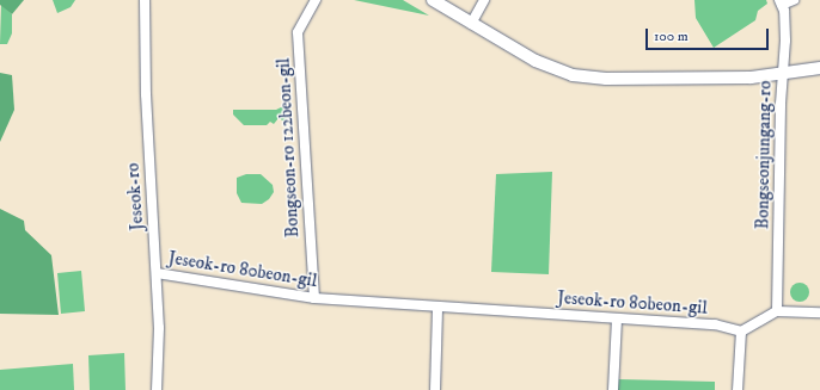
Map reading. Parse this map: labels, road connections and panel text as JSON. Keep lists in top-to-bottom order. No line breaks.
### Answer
{"streets":{"street":["Bongseon-ro 122beon-gil","Bongseonjungang-ro","Jeseok-ro","Jeseok-ro 80beon-gil"]},"crossings":[["Bongseon-ro 122beon-gil","Jeseok-ro 80beon-gil"],["Jeseok-ro","Jeseok-ro 80beon-gil"]],"scale_bar":"100 m"}
